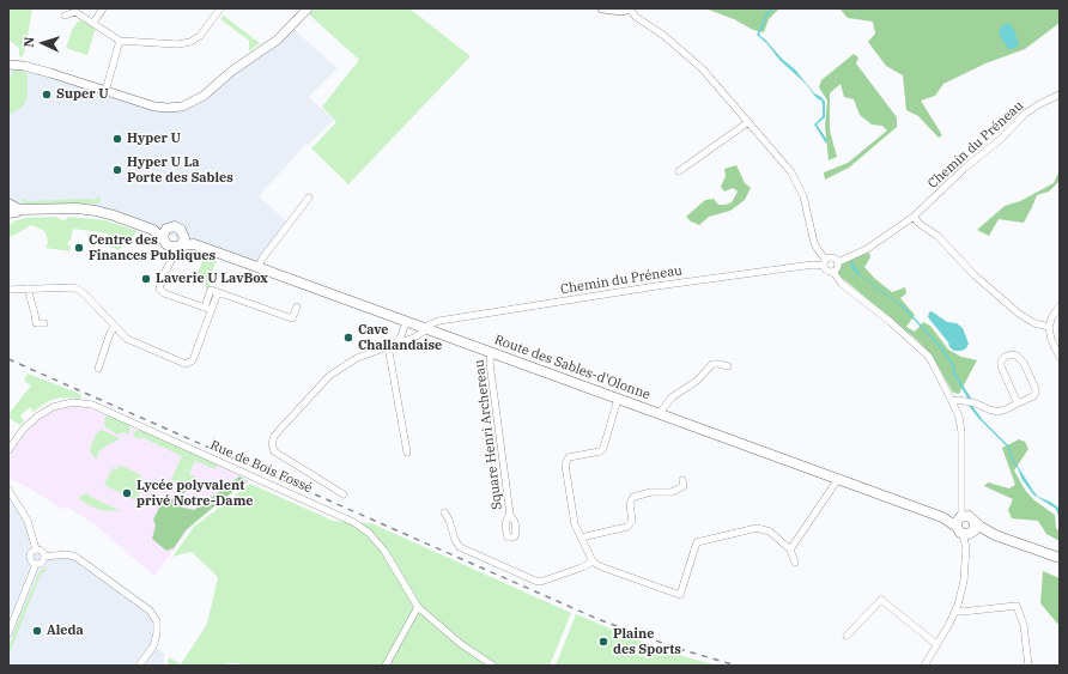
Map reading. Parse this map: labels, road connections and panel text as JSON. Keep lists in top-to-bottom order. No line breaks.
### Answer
{"streets":{"main road":["Route des Sables-d'Olonne"],"street":["Chemin du Préneau","Square Henri Archereau","Rue de Bois Fossé"]},"crossings":[["Chemin du Préneau","Route des Sables-d'Olonne"],["Route des Sables-d'Olonne","Square Henri Archereau"]],"places":["Super U","Hyper U","Hyper U La Porte des Sables","Centre des Finances Publiques","Laverie U LavBox","Cave Challandaise","Lycée polyvalent privé Notre-Dame","Aleda","Plaine des Sports"],"north":"left"}
